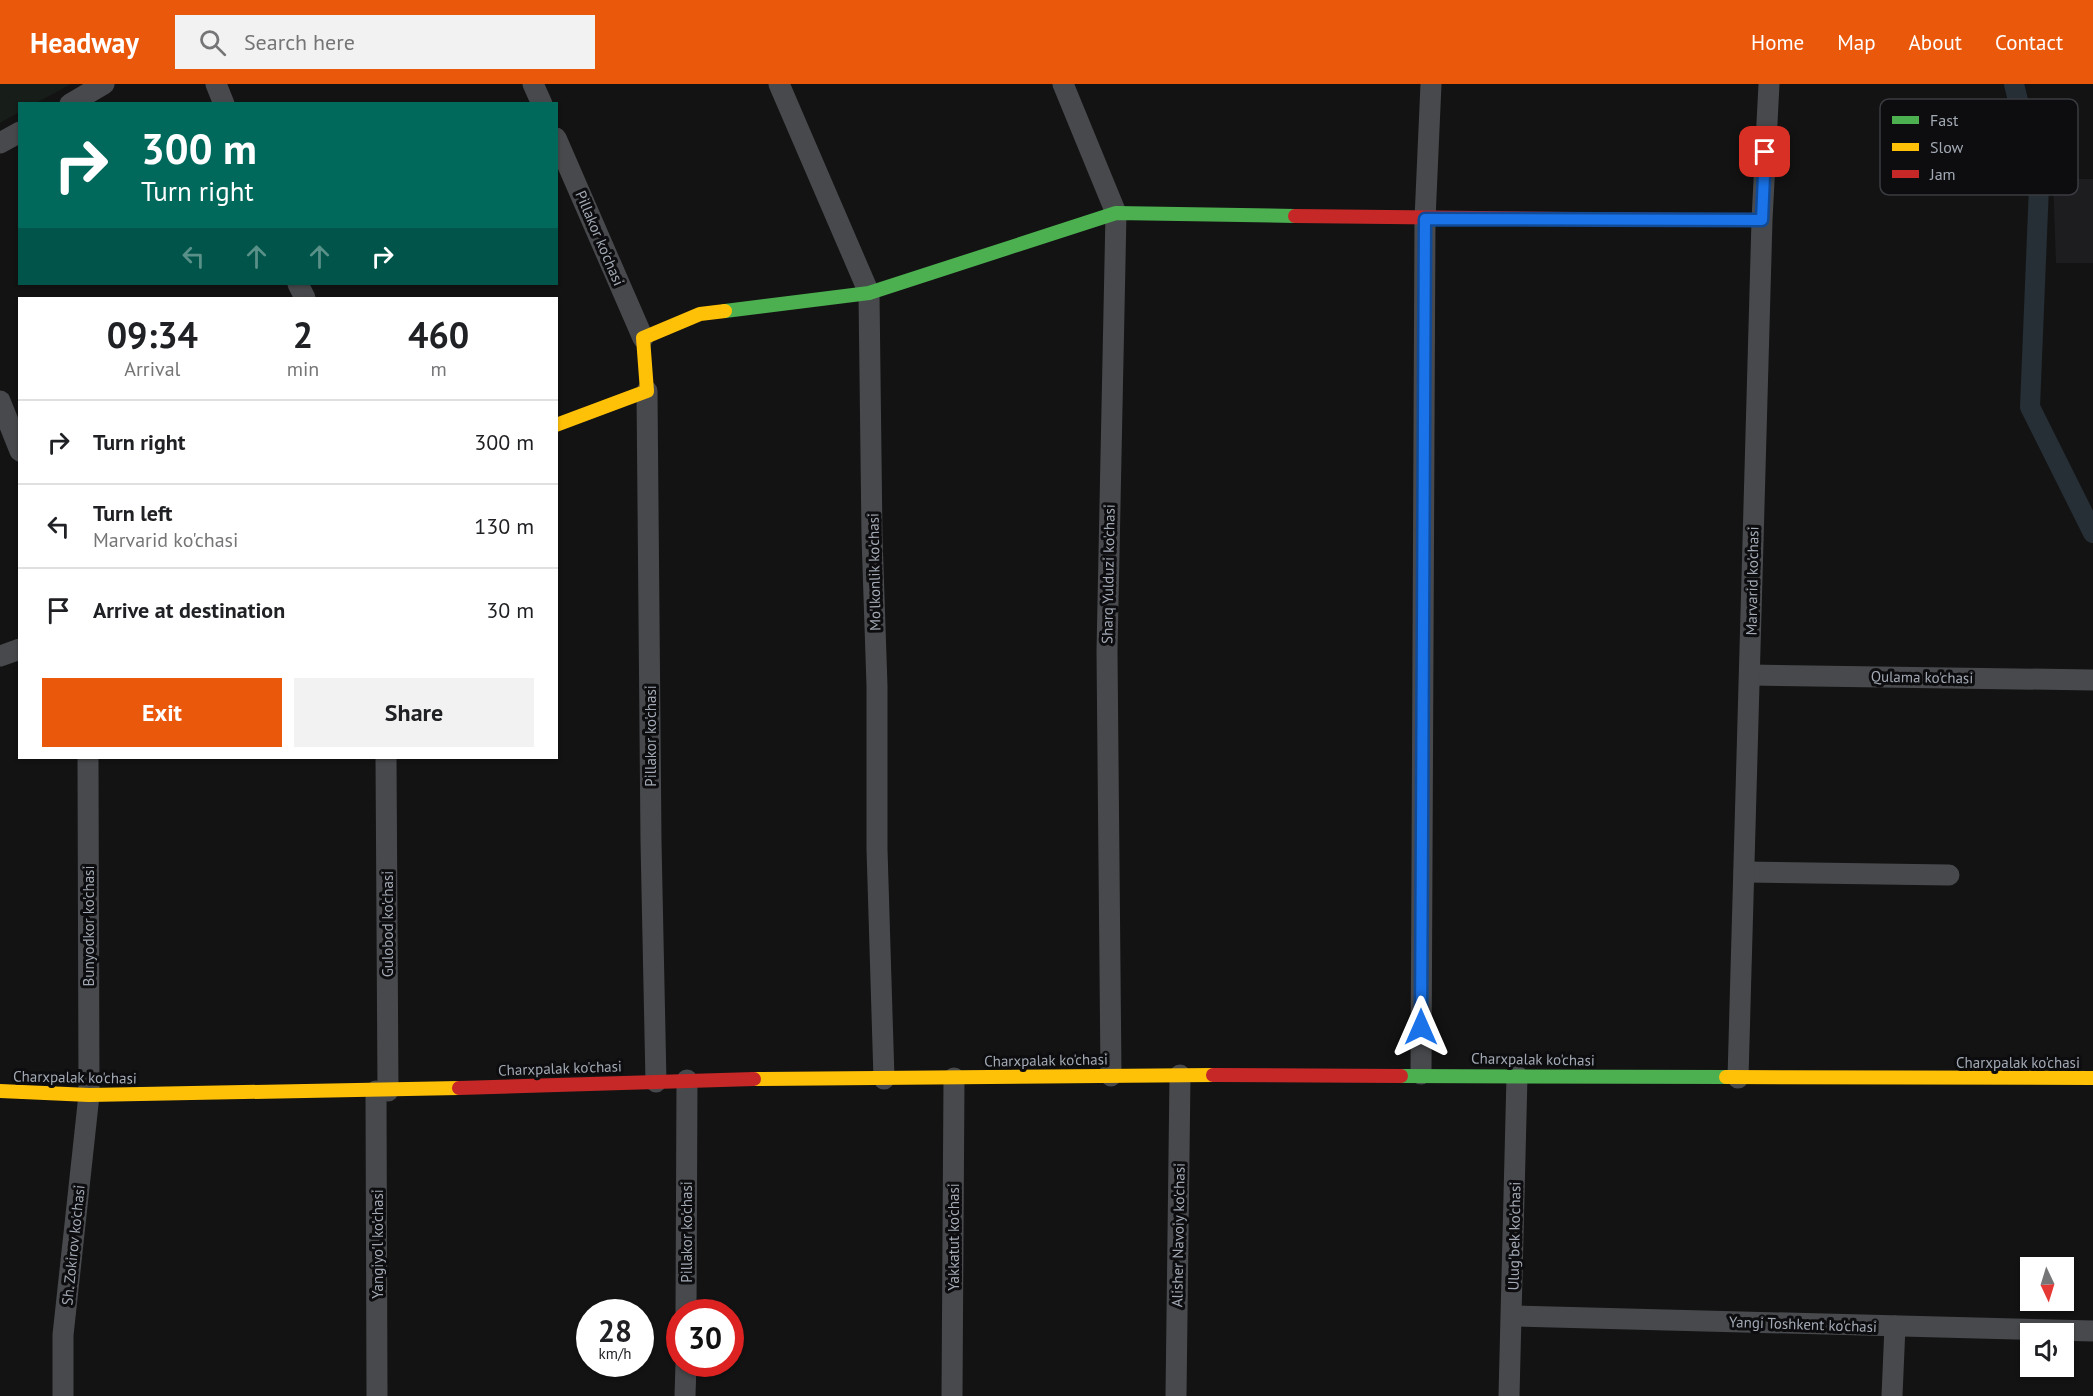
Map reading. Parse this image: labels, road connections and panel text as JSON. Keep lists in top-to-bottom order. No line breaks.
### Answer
{"streets":{"street":["Pillakor ko'chasi","Mo'lkonlik ko'chasi","Sharq Yulduzi ko'chasi","Marvarid ko'chasi","Qulama ko'chasi","Gulobod ko'chasi","Bunyodkor ko'chasi","Charxpalak ko'chasi","Alisher Navoiy ko'chasi","Ulug'bek ko'chasi","Yakkatut ko'chasi","Yangiyo'l ko'chasi","Sh. Zokirov ko'chasi","Yangi Toshkent ko'chasi"]},"crossings":[["Pillakor ko'chasi","Charxpalak ko'chasi"],["Mo'lkonlik ko'chasi","Charxpalak ko'chasi"],["Sharq Yulduzi ko'chasi","Charxpalak ko'chasi"],["Marvarid ko'chasi","Qulama ko'chasi"],["Marvarid ko'chasi","Charxpalak ko'chasi"],["Gulobod ko'chasi","Charxpalak ko'chasi"],["Gulobod ko'chasi","Yangiyo'l ko'chasi"],["Bunyodkor ko'chasi","Charxpalak ko'chasi"],["Bunyodkor ko'chasi","Sh. Zokirov ko'chasi"],["Charxpalak ko'chasi","Alisher Navoiy ko'chasi"],["Charxpalak ko'chasi","Ulug'bek ko'chasi"],["Charxpalak ko'chasi","Yakkatut ko'chasi"],["Charxpalak ko'chasi","Yangiyo'l ko'chasi"],["Charxpalak ko'chasi","Sh. Zokirov ko'chasi"],["Ulug'bek ko'chasi","Yangi Toshkent ko'chasi"]],"legend":["Fast","Slow","Jam"],"north":"bottom","page":{"header":"Headway","search":"Search here","nav":["Home","Map","About","Contact"],"turn":["300 m","Turn right"],"eta":["09:34","Arrival","2","min","460","m"],"list":[{"name":"Turn right","value":"300 m"},{"name":"Turn left","note":"Marvarid ko'chasi","value":"130 m"},{"name":"Arrive at destination","value":"30 m"}],"buttons":["Exit","Share"],"speed":"28 km/h","limit":"30"}}
